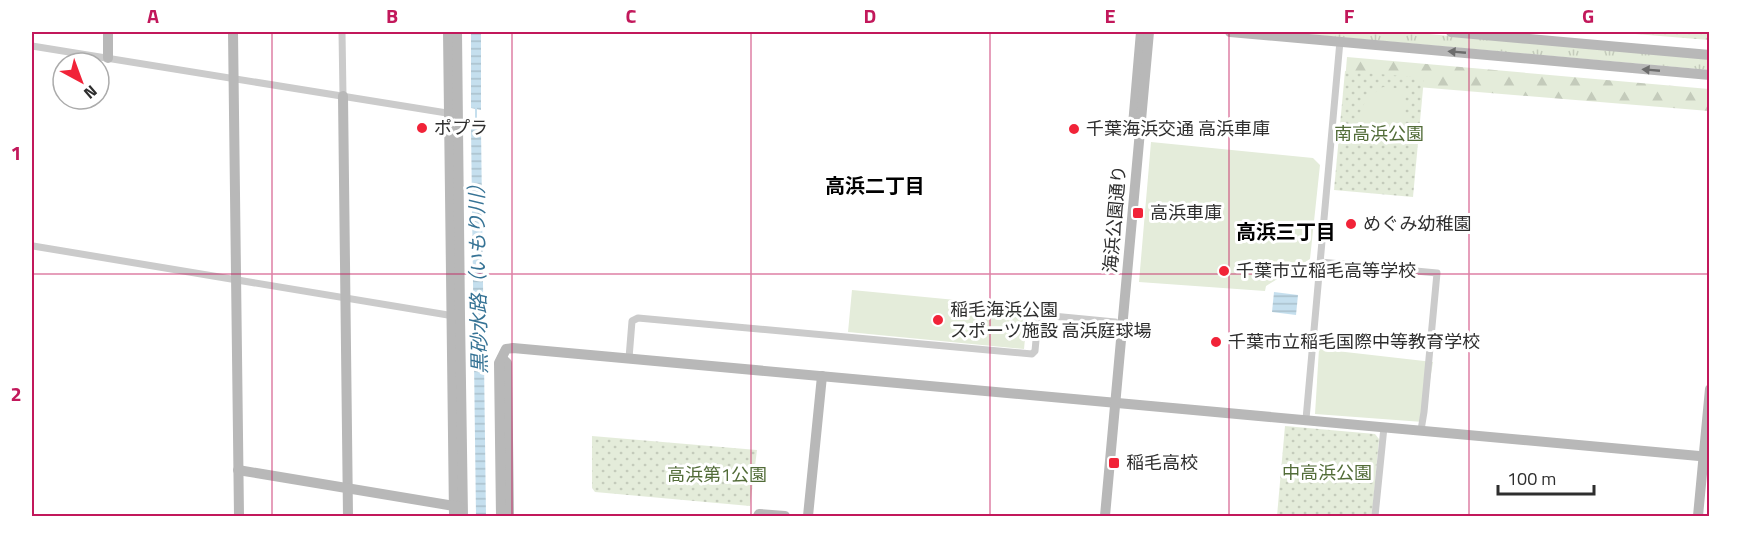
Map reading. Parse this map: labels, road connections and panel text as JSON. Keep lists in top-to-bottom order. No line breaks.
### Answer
{"streets":{"street":["海浜公園通り"]},"districts":["高浜二丁目","高浜三丁目"],"water":["黒砂水路（いもり川）"],"parks":["南高浜公園","中高浜公園","高浜第1公園"],"places":{"other":["ポプラ","千葉海浜交通 高浜車庫","めぐみ幼稚園","千葉市立稲毛高等学校","稲毛海浜公園 スポーツ施設 高浜庭球場","千葉市立稲毛国際中等教育学校"],"transit":["高浜車庫","稲毛高校"]},"scale_bar":"100 m","north":"bottom right","grid":{"columns":["A","B","C","D","E","F","G"],"rows":["1","2"]}}
